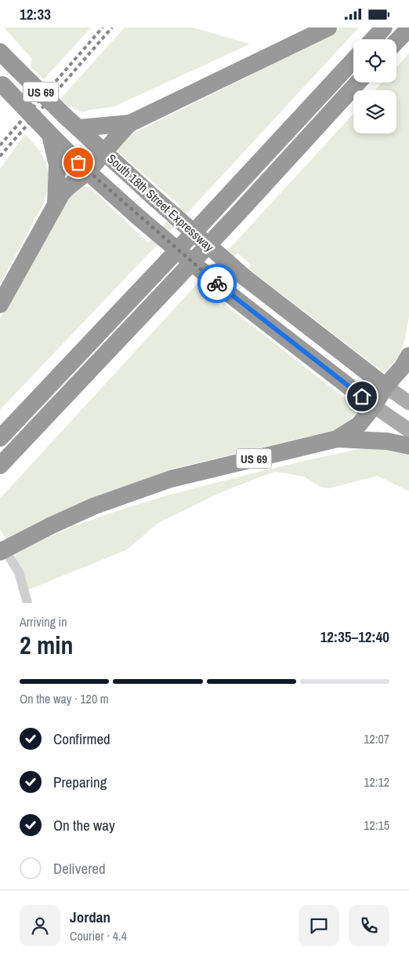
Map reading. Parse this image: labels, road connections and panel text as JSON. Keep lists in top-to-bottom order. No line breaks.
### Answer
{"streets":{"highway":["US 69","South 18th Street Expressway"]},"crossings":[["US 69","South 18th Street Expressway"]],"page":{"status":"12:33","heading":["2 min","Arriving in","12:35–12:40"],"panel":["Jordan","Courier · 4.4"],"bar":"On the way · 120 m","list":[["Confirmed","12:07"],["Preparing","12:12"],["On the way","12:15"],"Delivered"]}}
